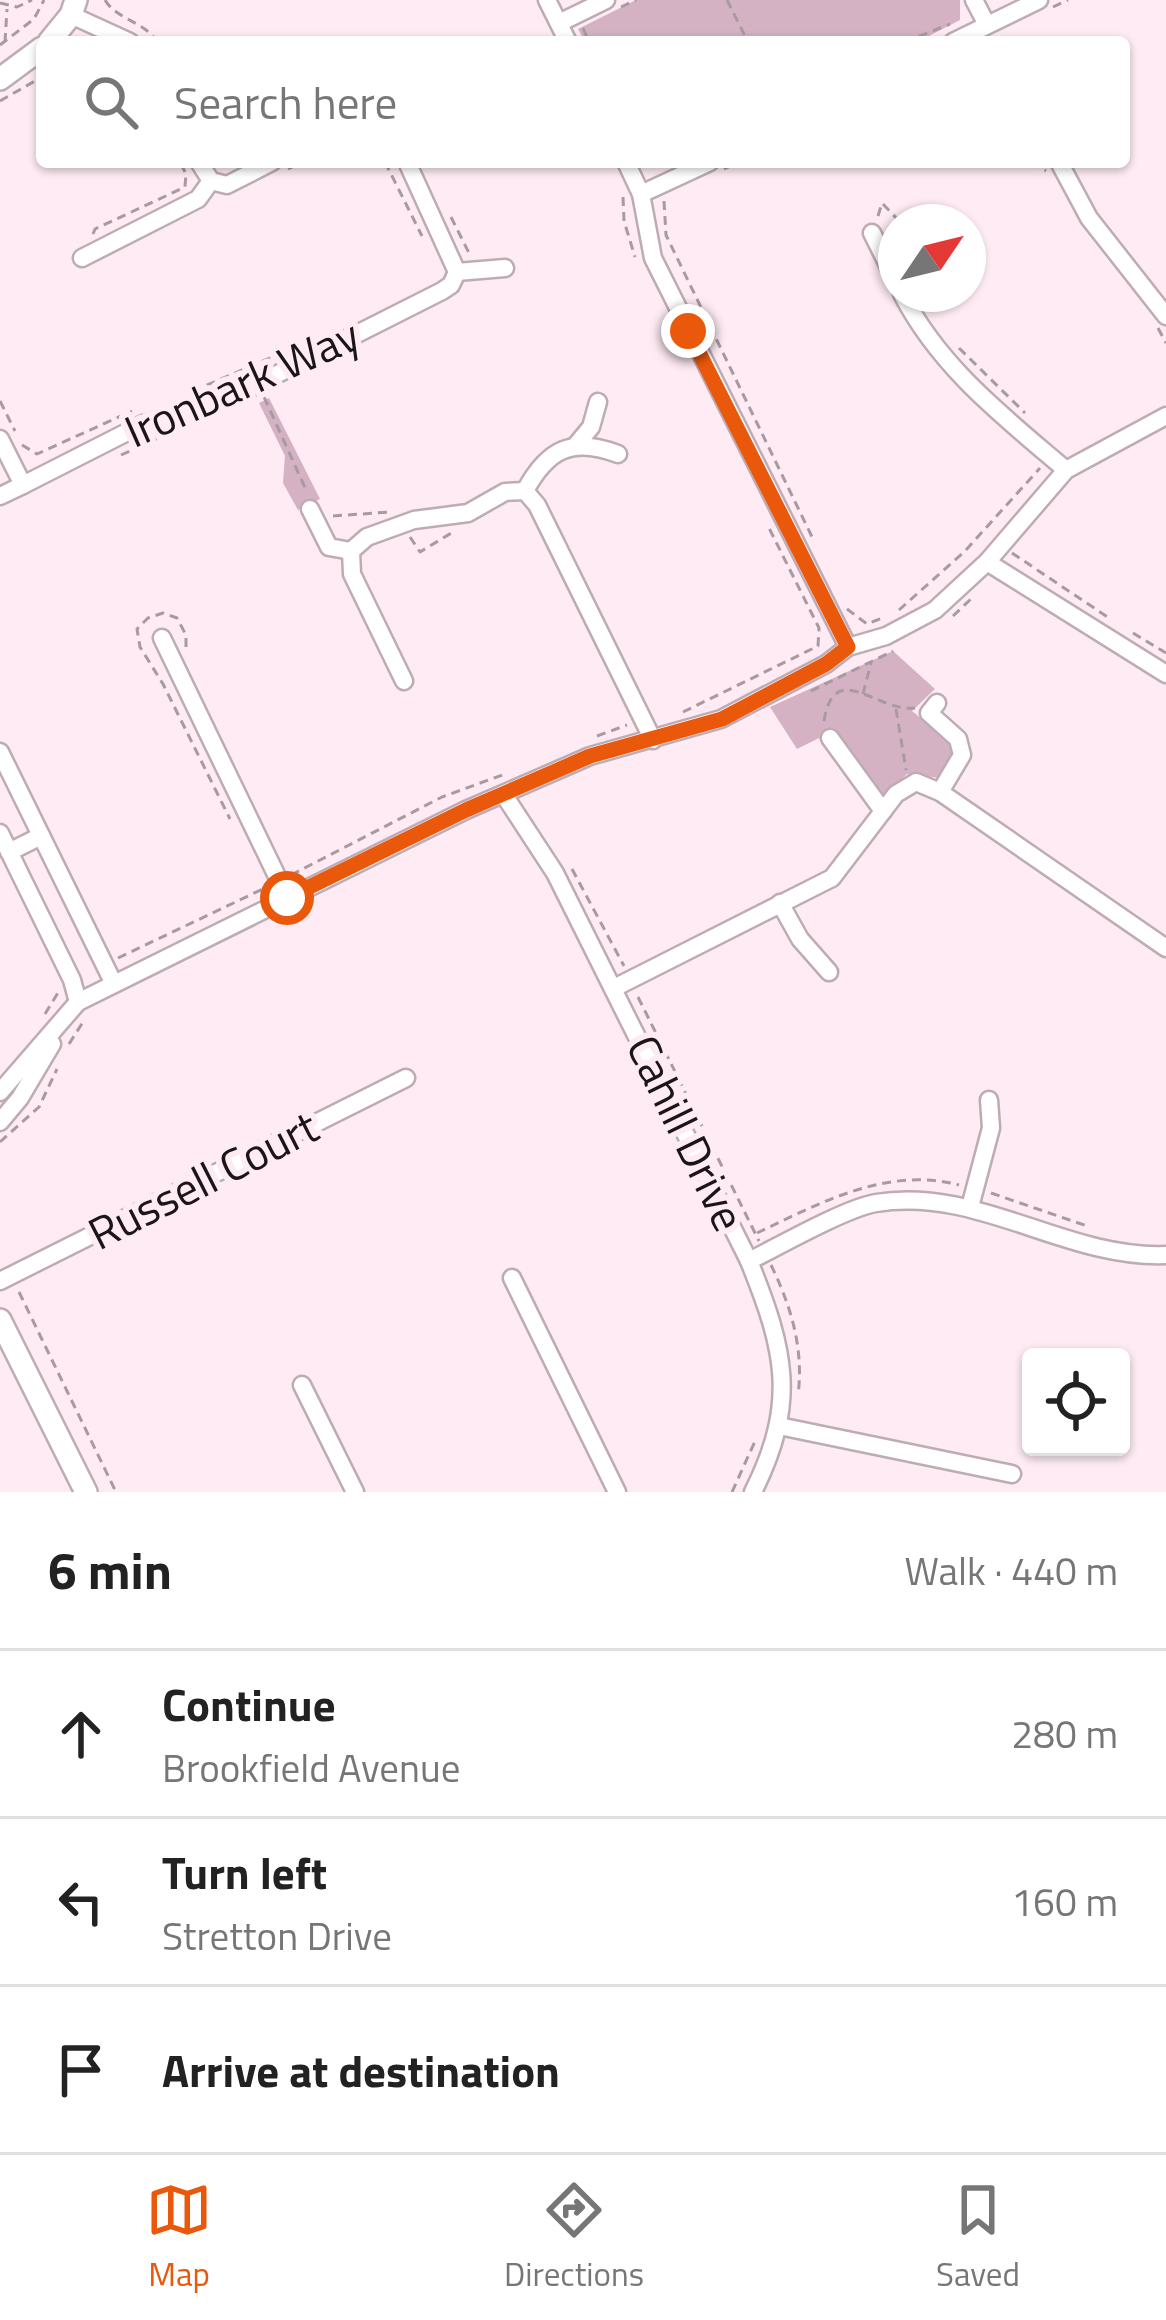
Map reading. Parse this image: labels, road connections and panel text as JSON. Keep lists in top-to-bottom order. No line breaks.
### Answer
{"streets":{"street":["Ironbark Way","Cahill Drive","Russell Court"]},"north":"top right","page":{"search":"Search here","heading":["6 min","Walk · 440 m"],"list":[["Continue","Brookfield Avenue","280 m"],["Turn left","Stretton Drive","160 m"],"Arrive at destination"],"nav":["Map","Directions","Saved"]}}
